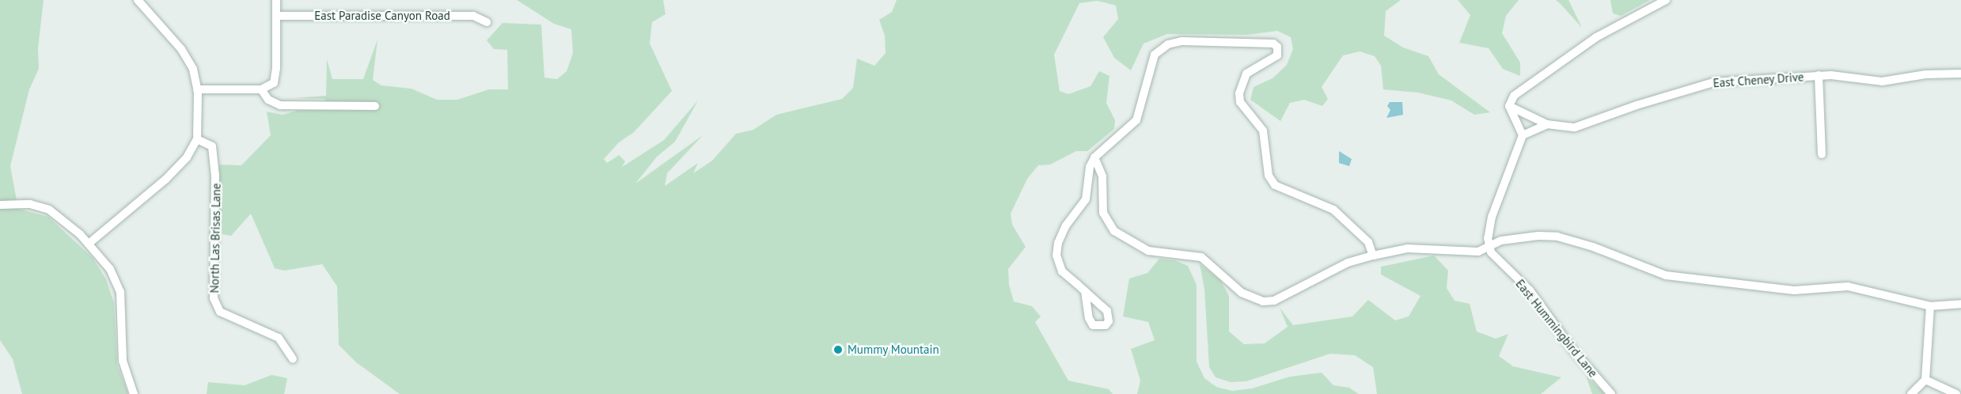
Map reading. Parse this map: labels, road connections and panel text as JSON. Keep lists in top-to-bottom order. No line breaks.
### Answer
{"streets":{"street":["East Paradise Canyon Road","East Cheney Drive","North Las Brisas Lane","East Hummingbird Lane"]},"places":["Mummy Mountain"]}
